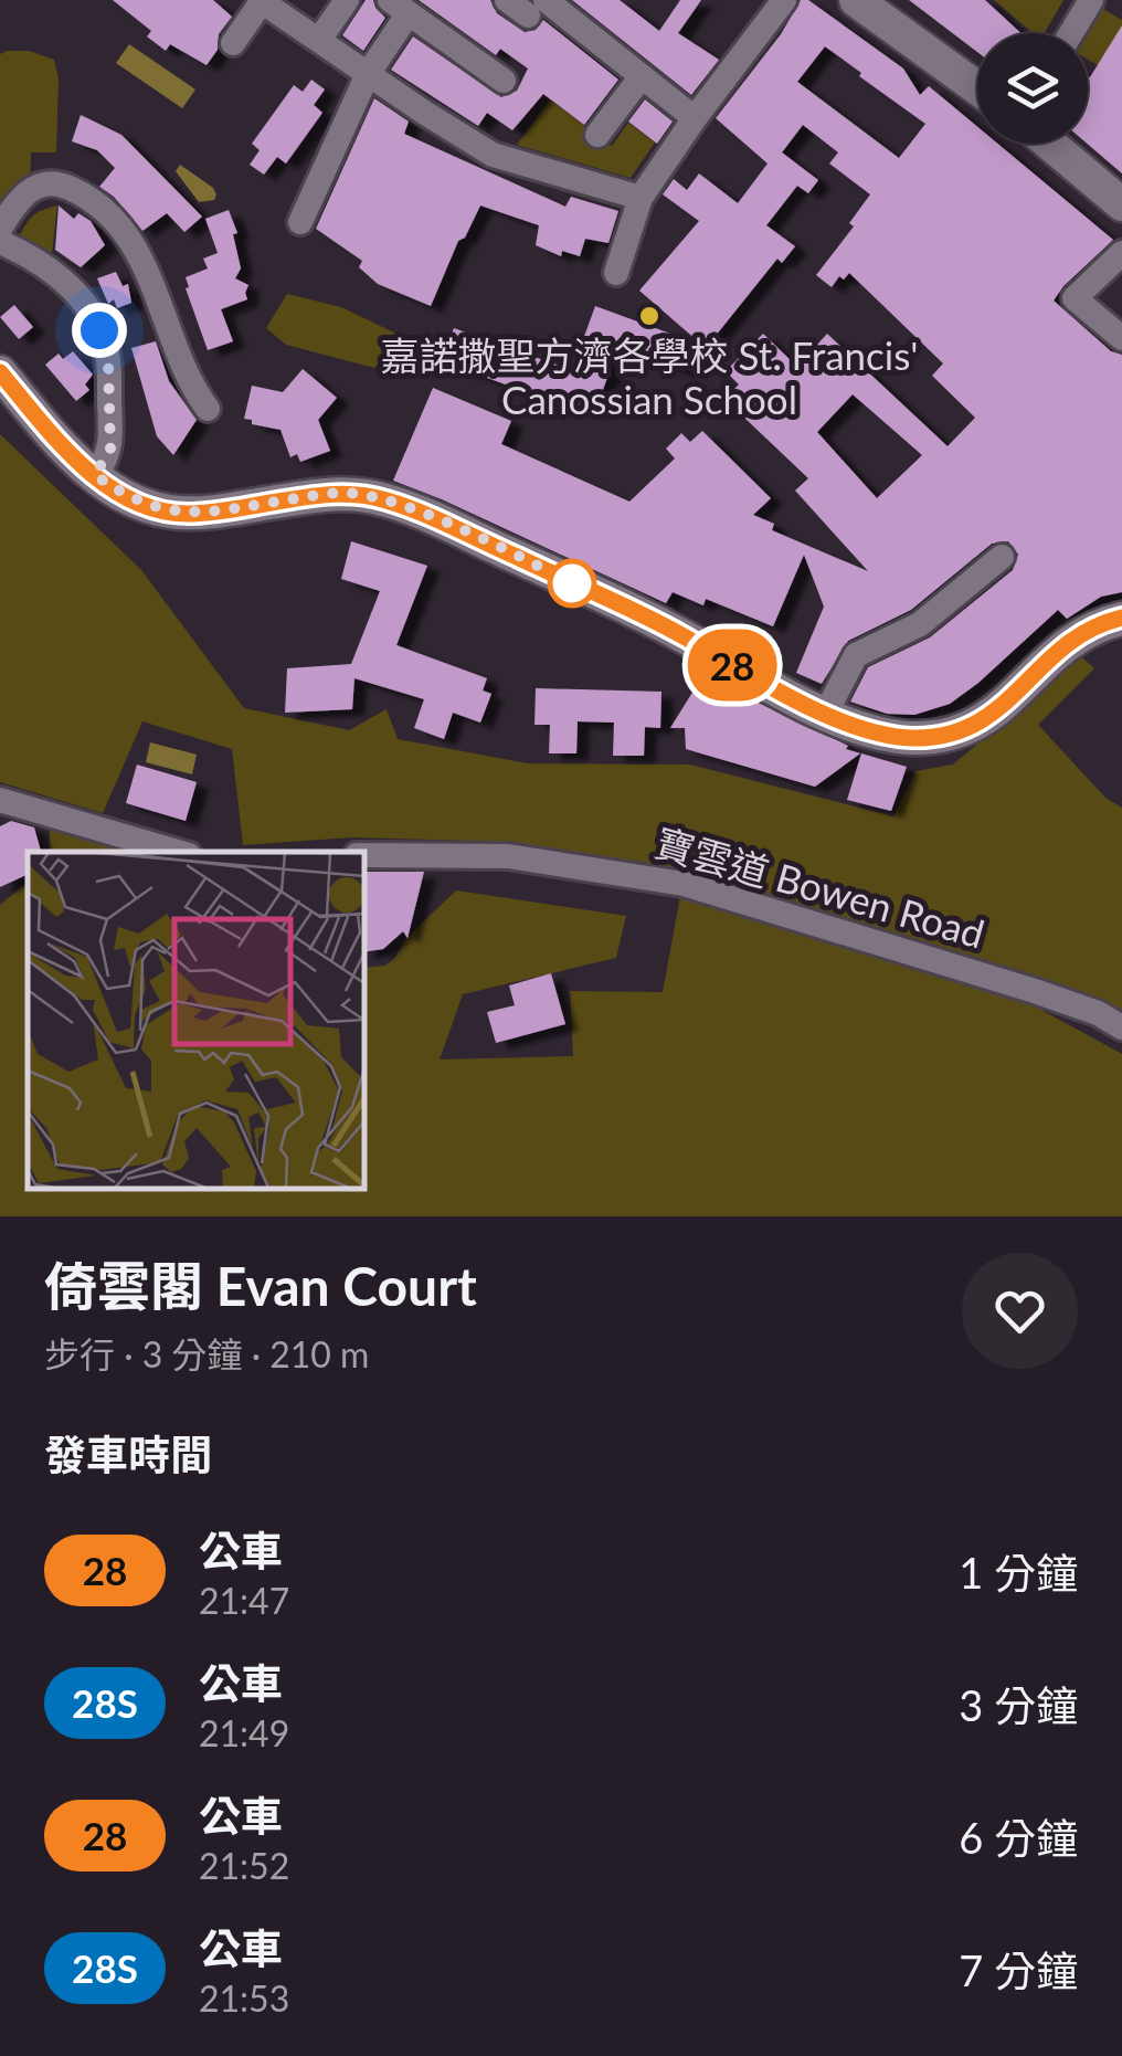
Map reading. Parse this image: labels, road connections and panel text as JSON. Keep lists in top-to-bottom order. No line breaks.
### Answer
{"streets":{"street":["寶雲道 Bowen Road"]},"places":["嘉諾撒聖方濟各學校 St. Francis' Canossian School"],"lines":["bus line 28"],"page":{"on_map":"28","heading":[["倚雲閣 Evan Court","步行 · 3 分鐘 · 210 m"],"發車時間"],"list":[{"mark":"28","name":"公車","note":"21:47","value":"1 分鐘"},{"mark":"28S","name":"公車","note":"21:49","value":"3 分鐘"},{"mark":"28","name":"公車","note":"21:52","value":"6 分鐘"},{"mark":"28S","name":"公車","note":"21:53","value":"7 分鐘"}]}}
